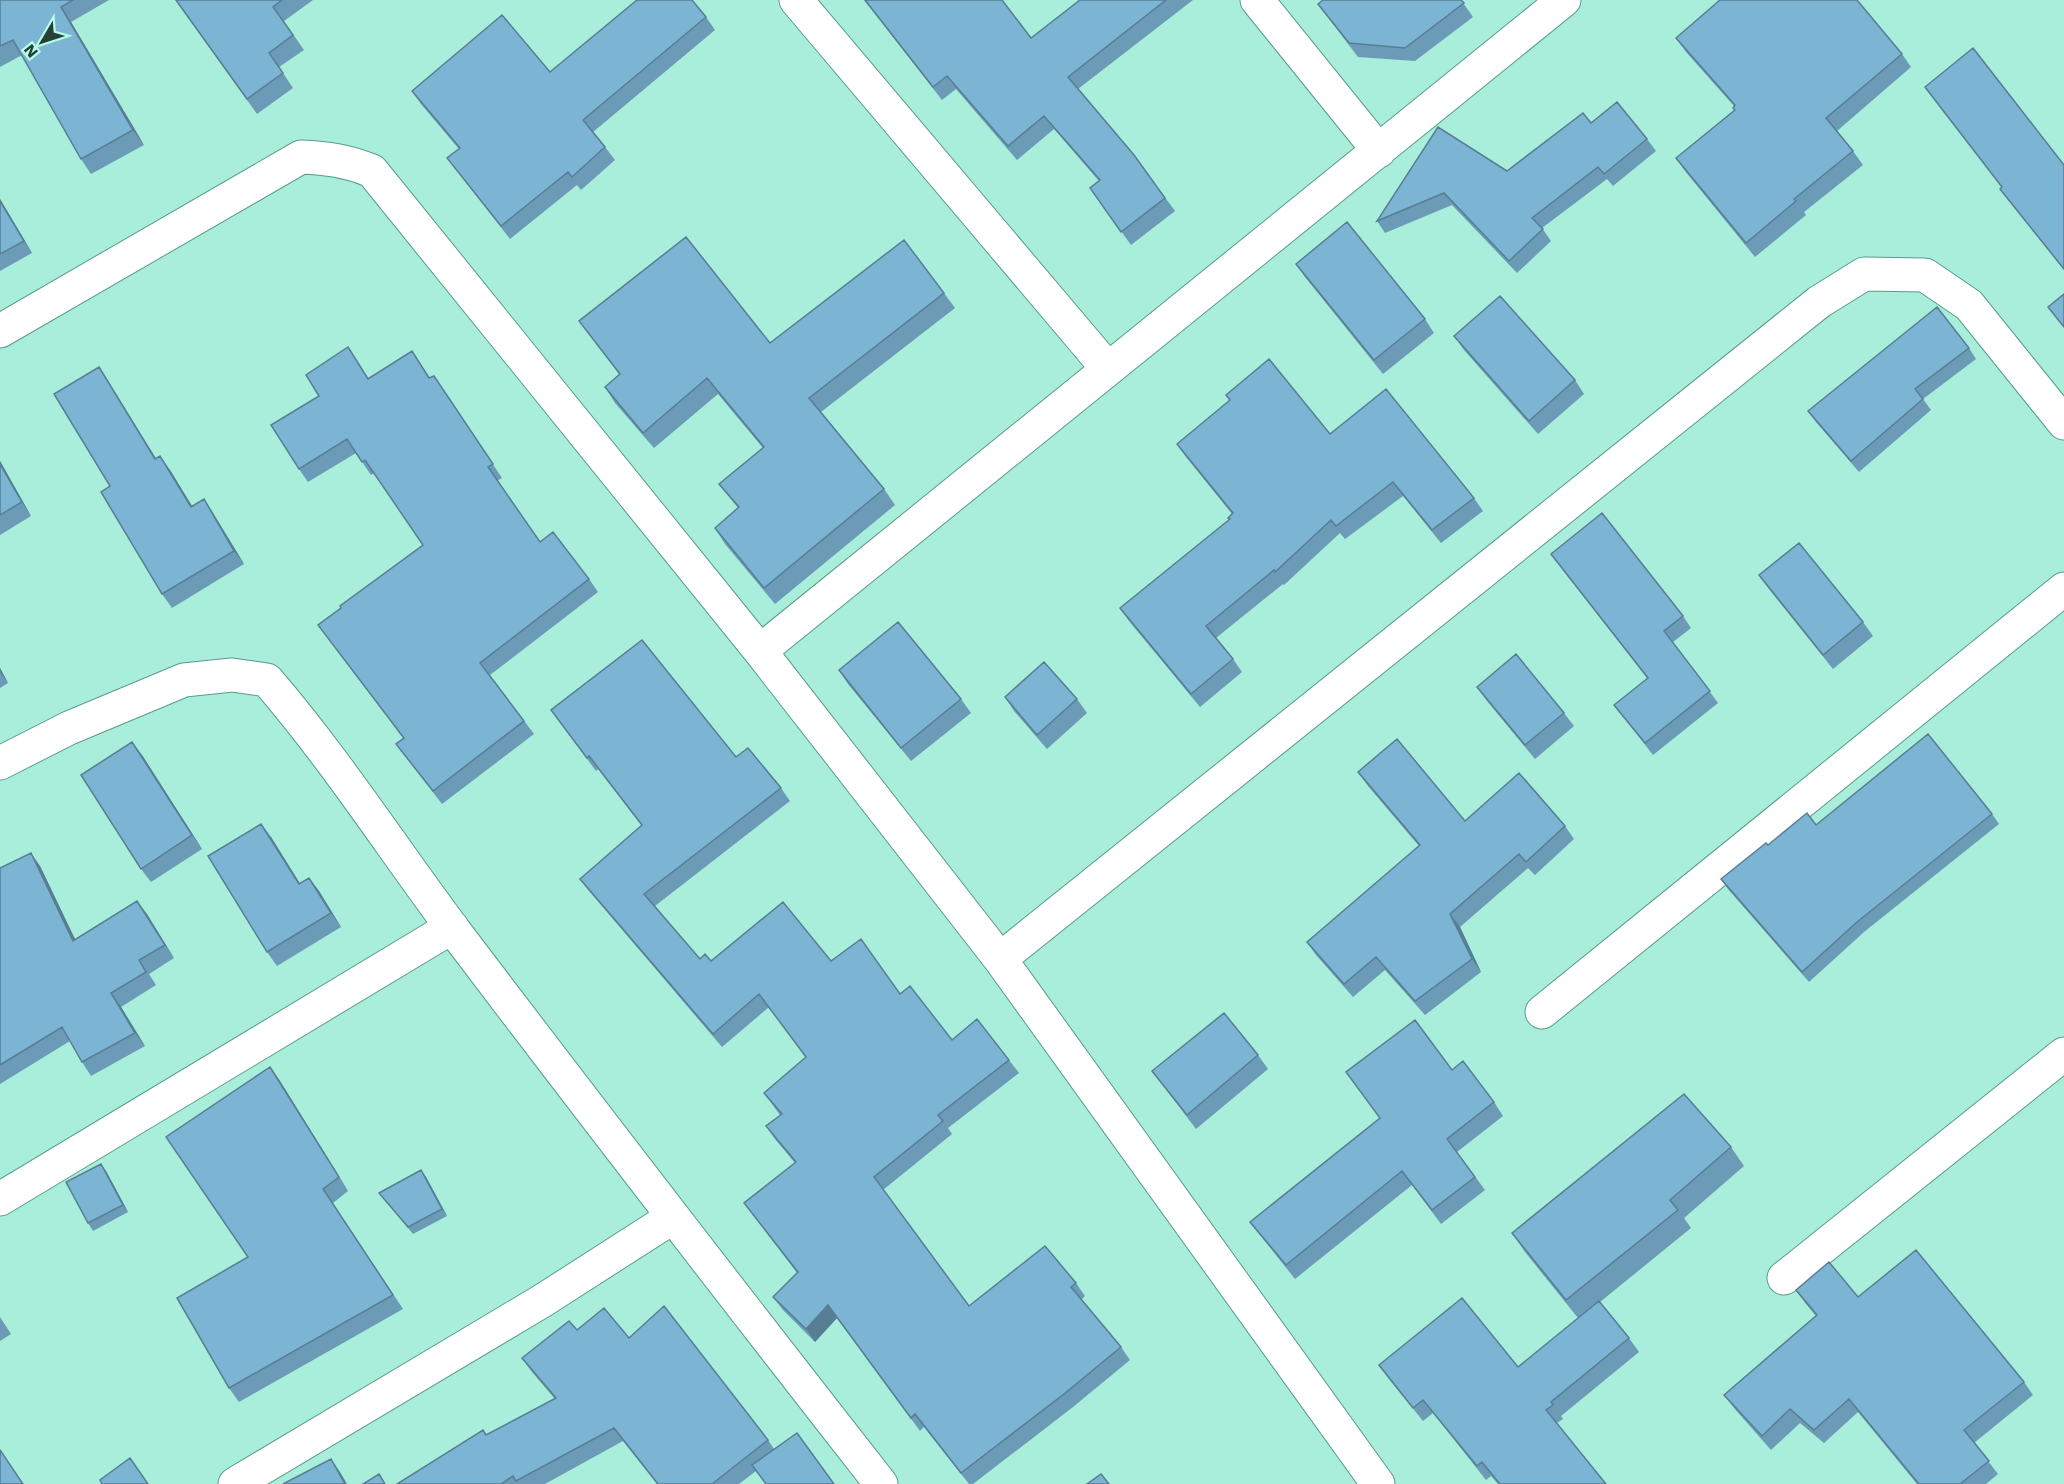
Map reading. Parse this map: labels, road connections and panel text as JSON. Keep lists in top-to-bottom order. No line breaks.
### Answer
{"north":"bottom left"}
